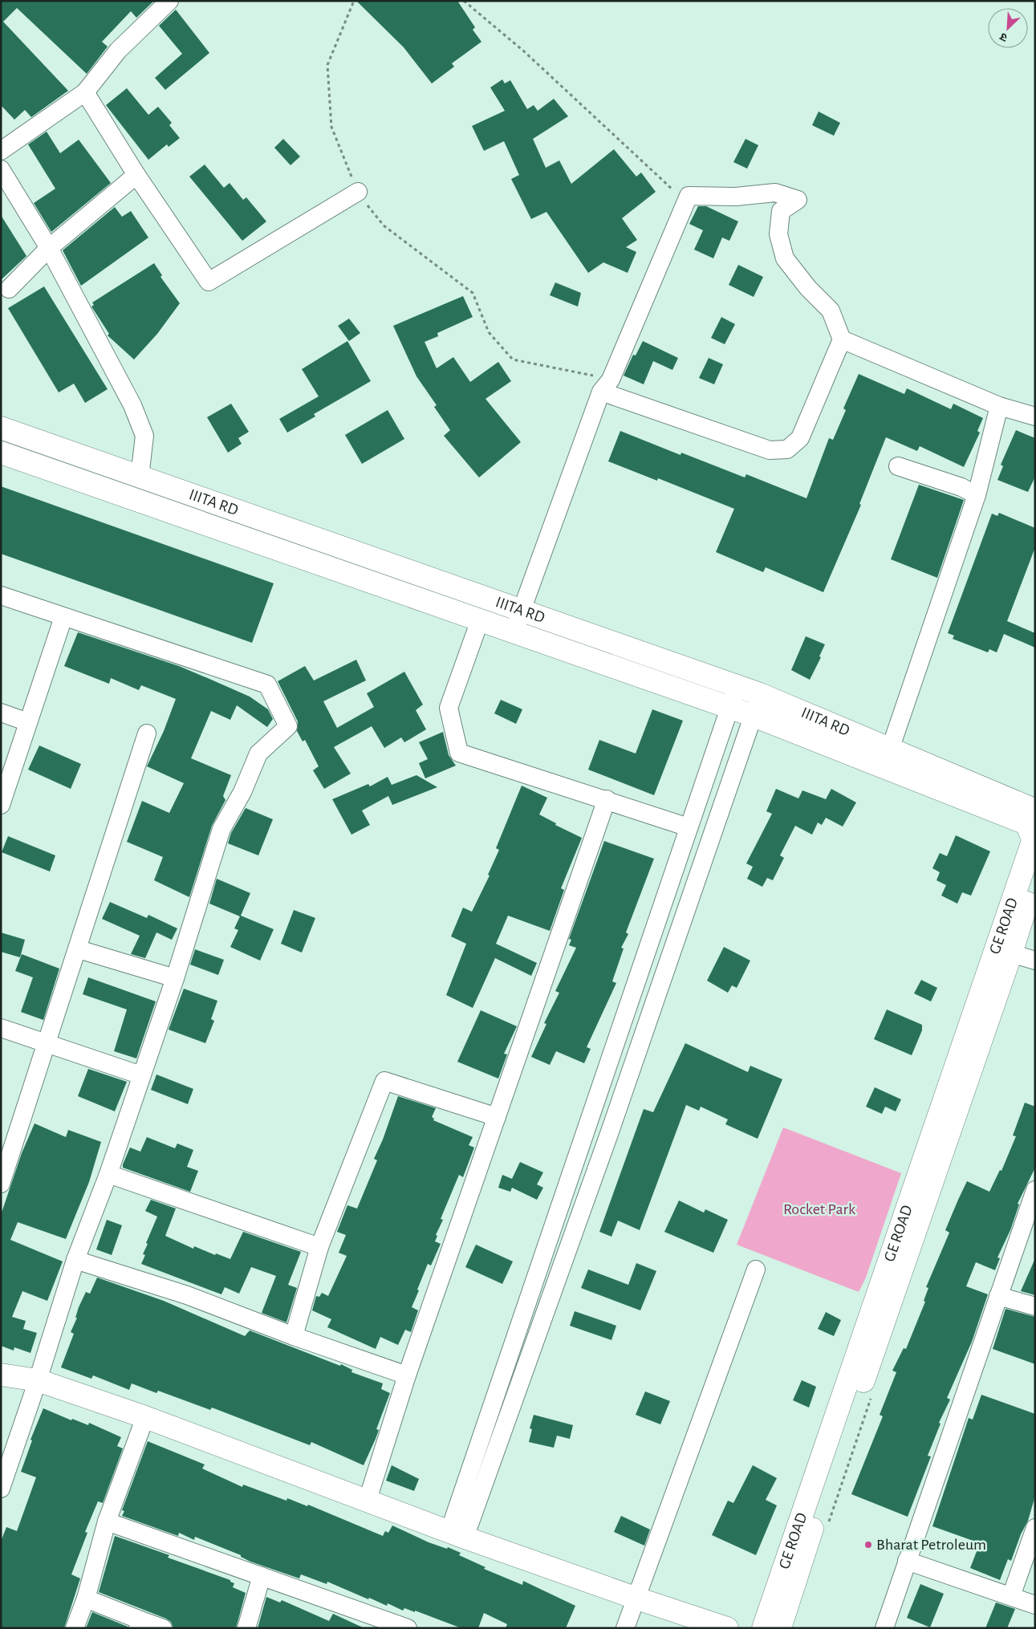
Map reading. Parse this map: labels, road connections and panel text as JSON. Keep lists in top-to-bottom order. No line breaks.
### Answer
{"streets":{"street":["IIITA RD","GE ROAD"]},"crossings":[["IIITA RD","GE ROAD"]],"parks":["Rocket Park"],"places":["Bharat Petroleum"],"north":"bottom left"}
